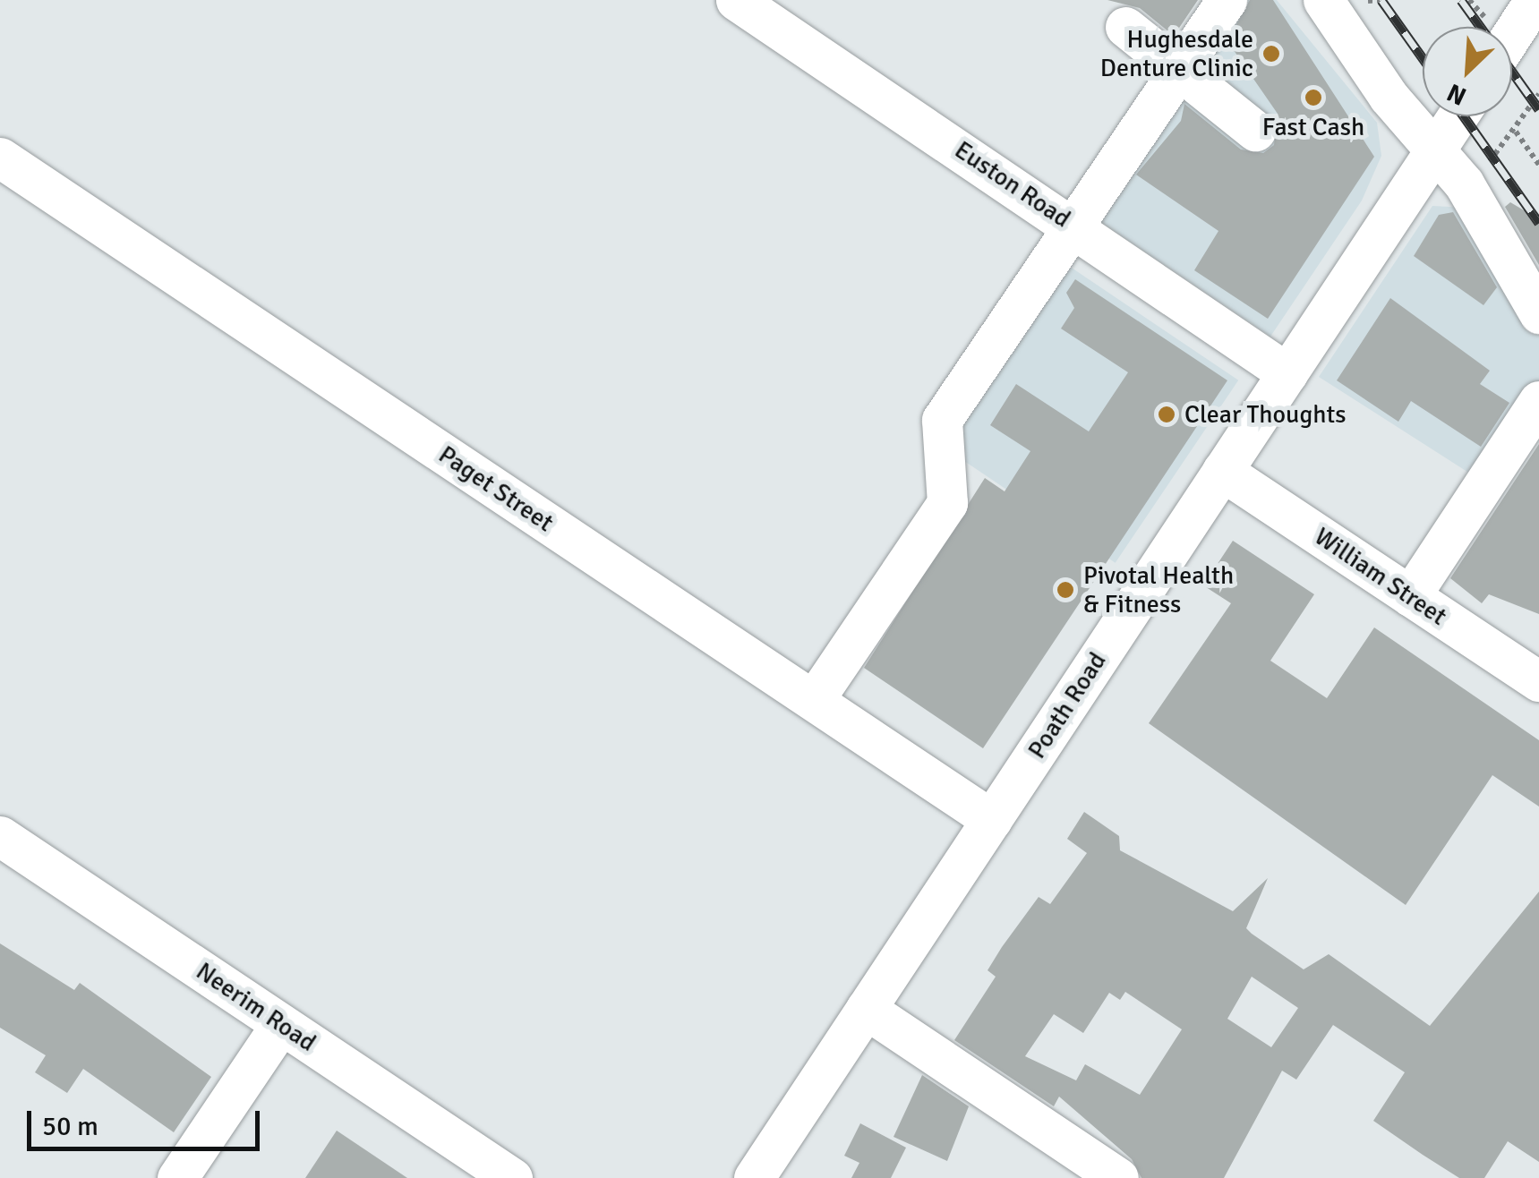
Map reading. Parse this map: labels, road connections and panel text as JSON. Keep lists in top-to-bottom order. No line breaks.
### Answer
{"streets":{"street":["Euston Road","Paget Street","William Street","Poath Road","Neerim Road"]},"crossings":[["Euston Road","Poath Road"],["Paget Street","Poath Road"],["William Street","Poath Road"]],"places":["Hughesdale Denture Clinic","Fast Cash","Clear Thoughts","Pivotal Health & Fitness"],"scale_bar":"50 m","north":"bottom left"}
